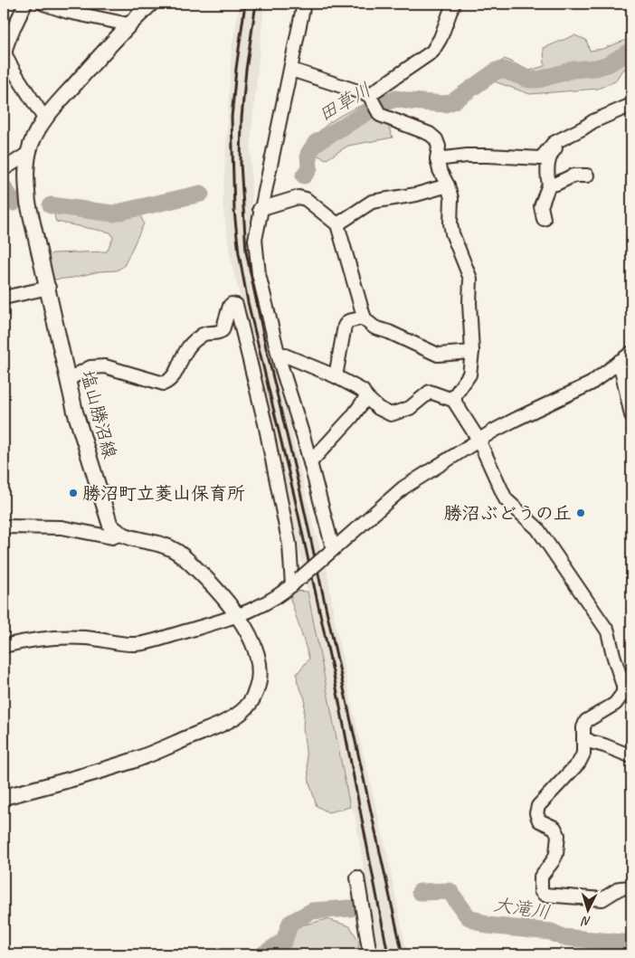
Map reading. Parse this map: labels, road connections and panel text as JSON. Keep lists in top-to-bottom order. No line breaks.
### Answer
{"streets":{"main road":["塩山勝沼線"]},"water":["田草川","大滝川"],"places":["勝沼町立菱山保育所","勝沼ぶどうの丘"],"north":"bottom"}
